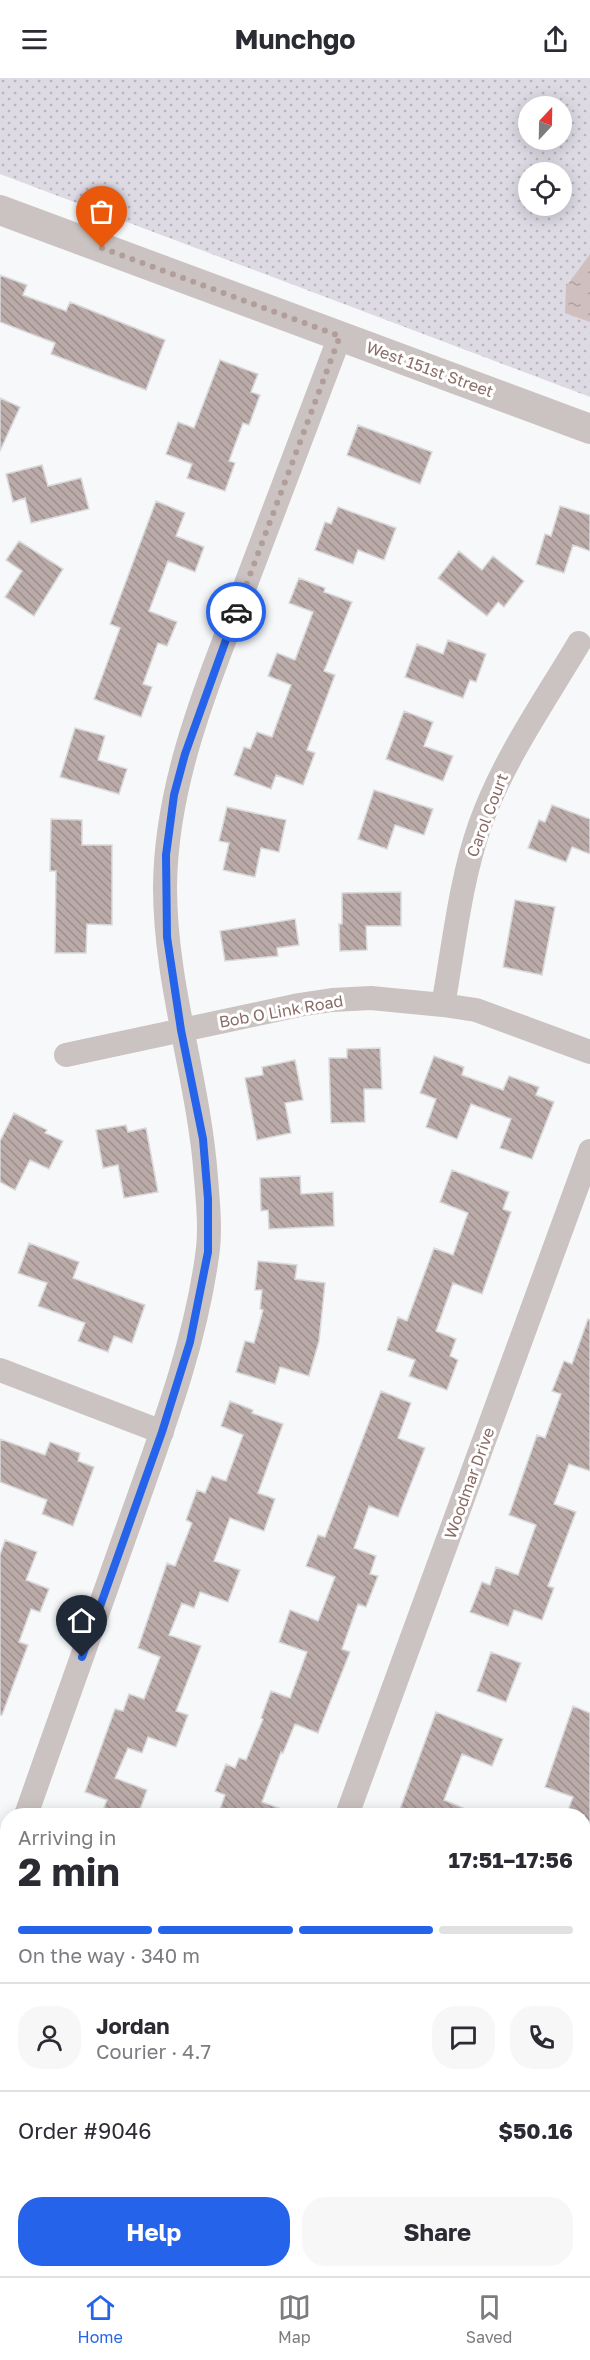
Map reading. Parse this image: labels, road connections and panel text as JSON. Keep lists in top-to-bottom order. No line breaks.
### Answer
{"streets":{"street":["West 151st Street","Carol Court","Bob O Link Road","Woodmar Drive"]},"crossings":[["Carol Court","Bob O Link Road"]],"north":"top","page":{"header":"Munchgo","heading":["2 min","Arriving in","17:51–17:56"],"panel":["Jordan","Courier · 4.7","Order #9046","$50.16"],"bar":"On the way · 340 m","buttons":["Help","Share"],"tabs":["Home","Map","Saved"]}}
